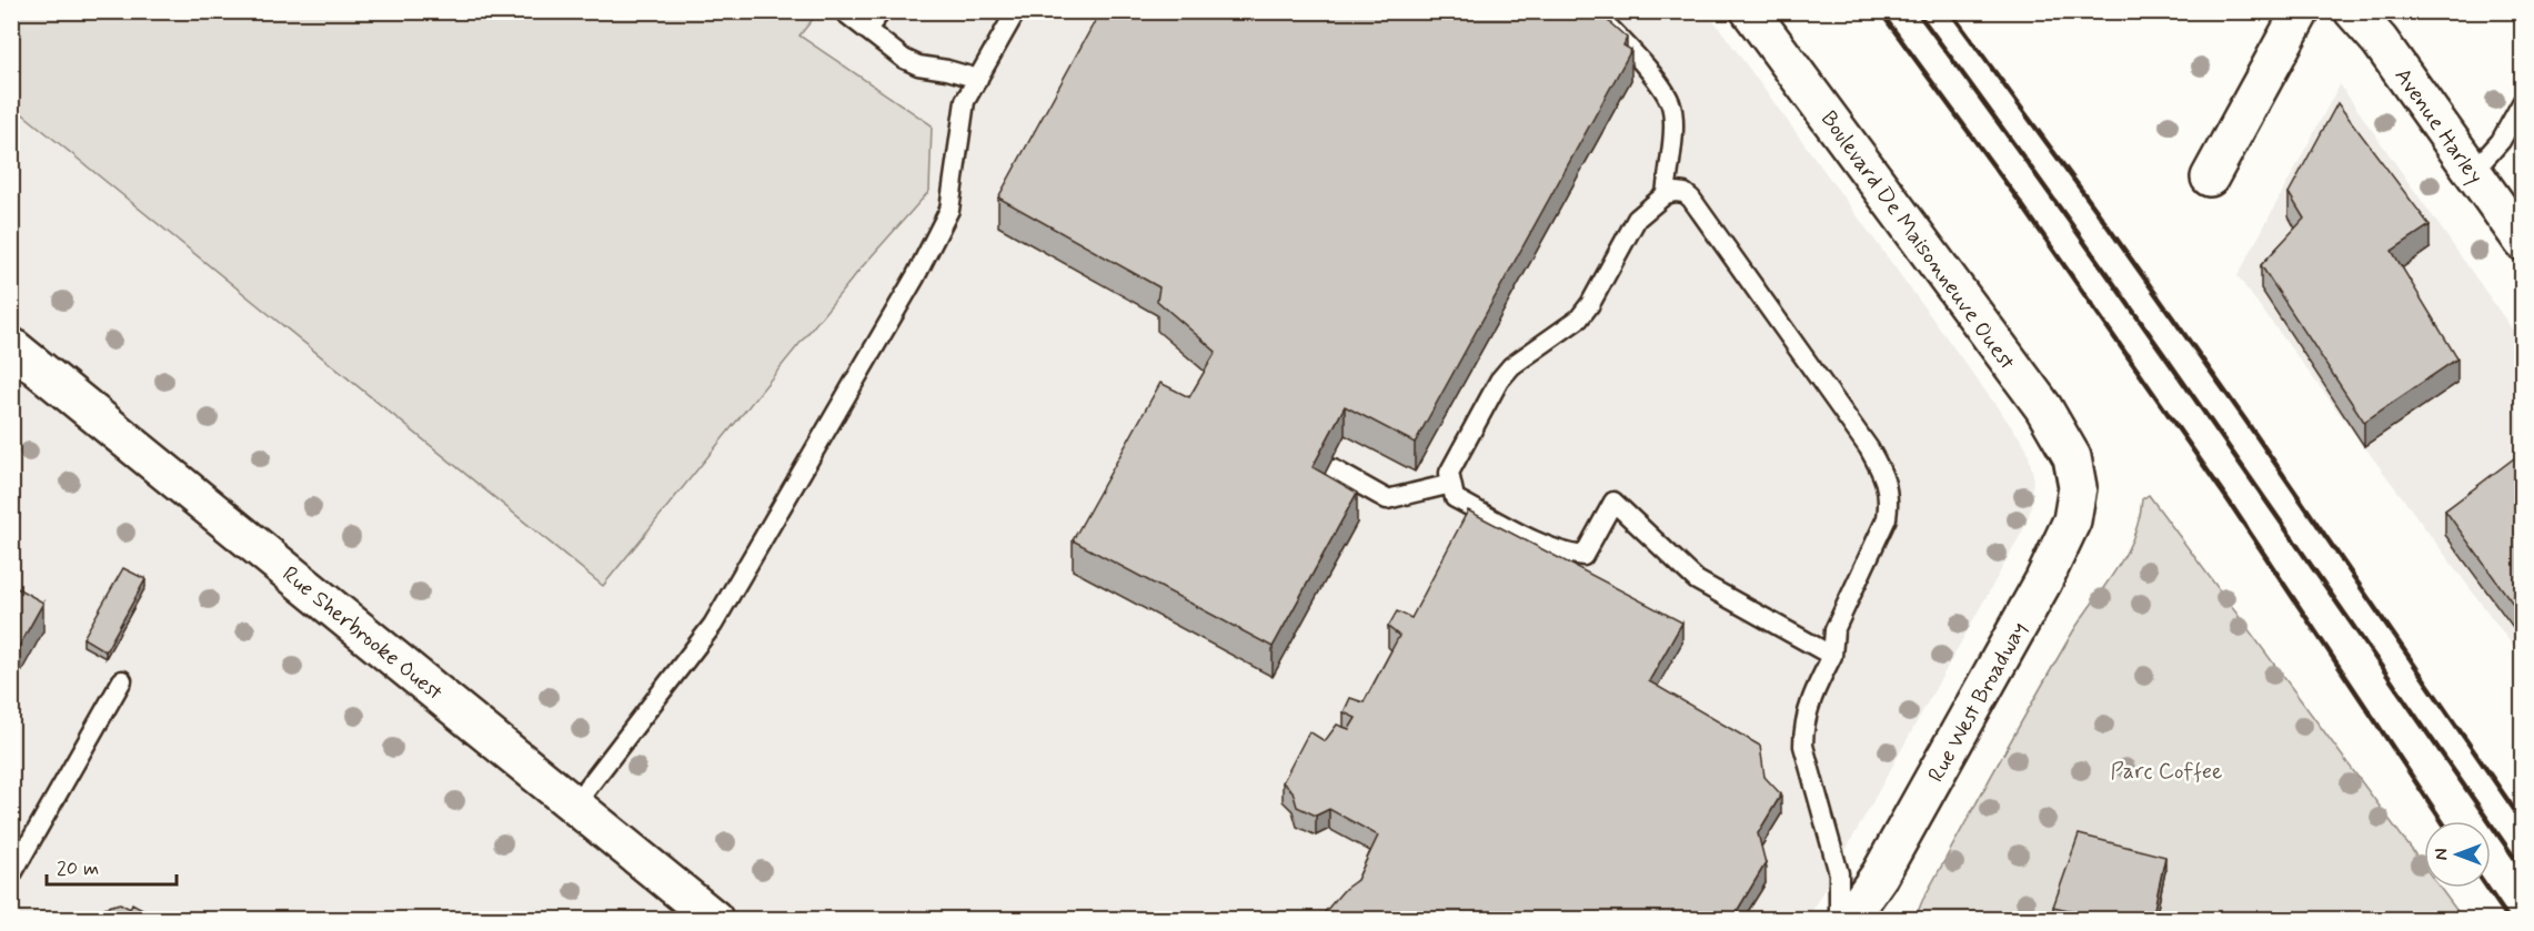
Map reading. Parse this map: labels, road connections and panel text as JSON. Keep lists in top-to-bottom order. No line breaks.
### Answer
{"streets":{"street":["Avenue Harley","Boulevard De Maisonneuve Ouest","Rue Sherbrooke Ouest","Rue West Broadway"]},"crossings":[["Boulevard De Maisonneuve Ouest","Rue West Broadway"]],"parks":["Parc Coffee"],"scale_bar":"20 m","north":"left"}
